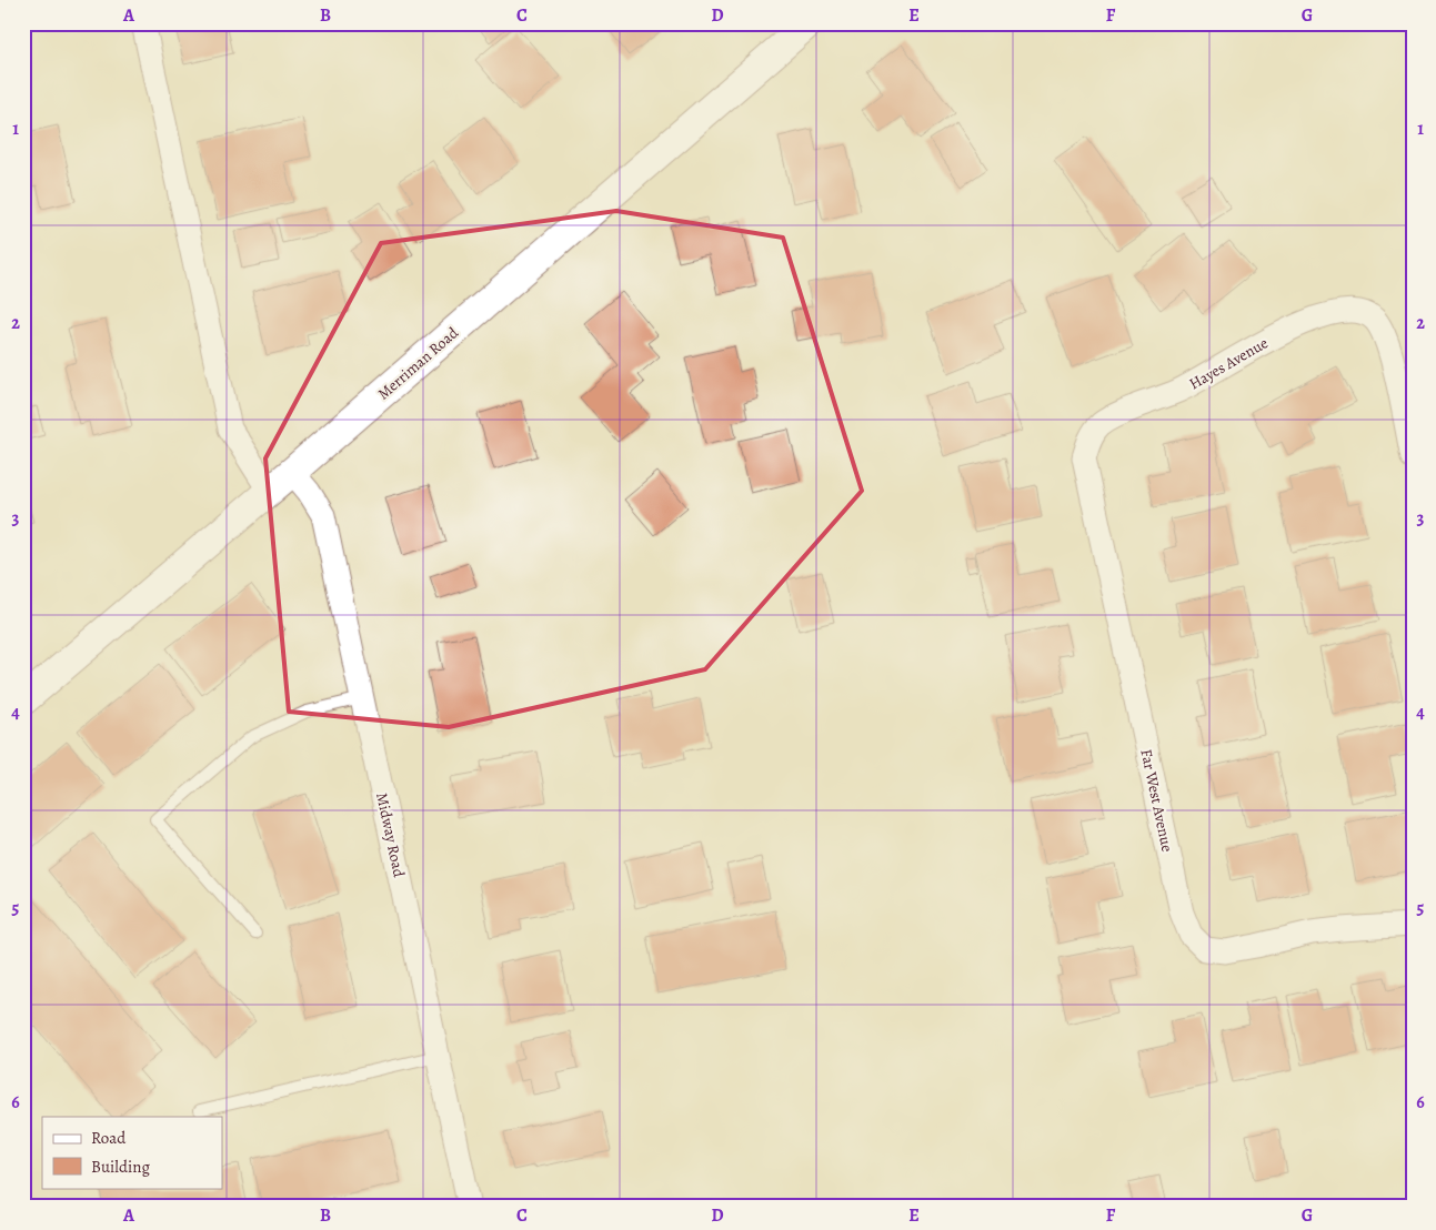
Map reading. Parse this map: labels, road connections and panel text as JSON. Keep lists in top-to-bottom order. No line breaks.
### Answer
{"streets":{"street":["Merriman Road","Hayes Avenue","Far West Avenue","Midway Road"]},"crossings":[["Merriman Road","Midway Road"],["Hayes Avenue","Far West Avenue"]],"legend":["Road","Building"],"grid":{"columns":["A","B","C","D","E","F","G"],"rows":["1","2","3","4","5","6"]}}
